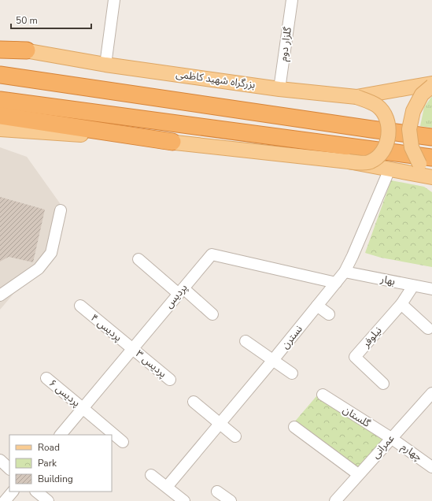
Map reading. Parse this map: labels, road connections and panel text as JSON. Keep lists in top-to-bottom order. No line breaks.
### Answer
{"streets":{"main road":["بزرگراه شهید کاظمی"],"street":["گلزار دوم","بهار","پردیس","پردیس ۴","نسترن","نیلوفر","پردیس ۳","پردیس ۶","گلستان","عمرانی","چهارم"]},"crossings":[["گلزار دوم","بزرگراه شهید کاظمی"],["بهار","نسترن"],["بهار","نیلوفر"],["پردیس","پردیس ۴"],["پردیس","نسترن"],["پردیس","پردیس ۳"],["پردیس","پردیس ۶"],["پردیس ۴","پردیس ۳"],["گلستان","عمرانی"],["گلستان","چهارم"],["عمرانی","چهارم"]],"legend":["Road","Park","Building"],"scale_bar":"50 m"}
